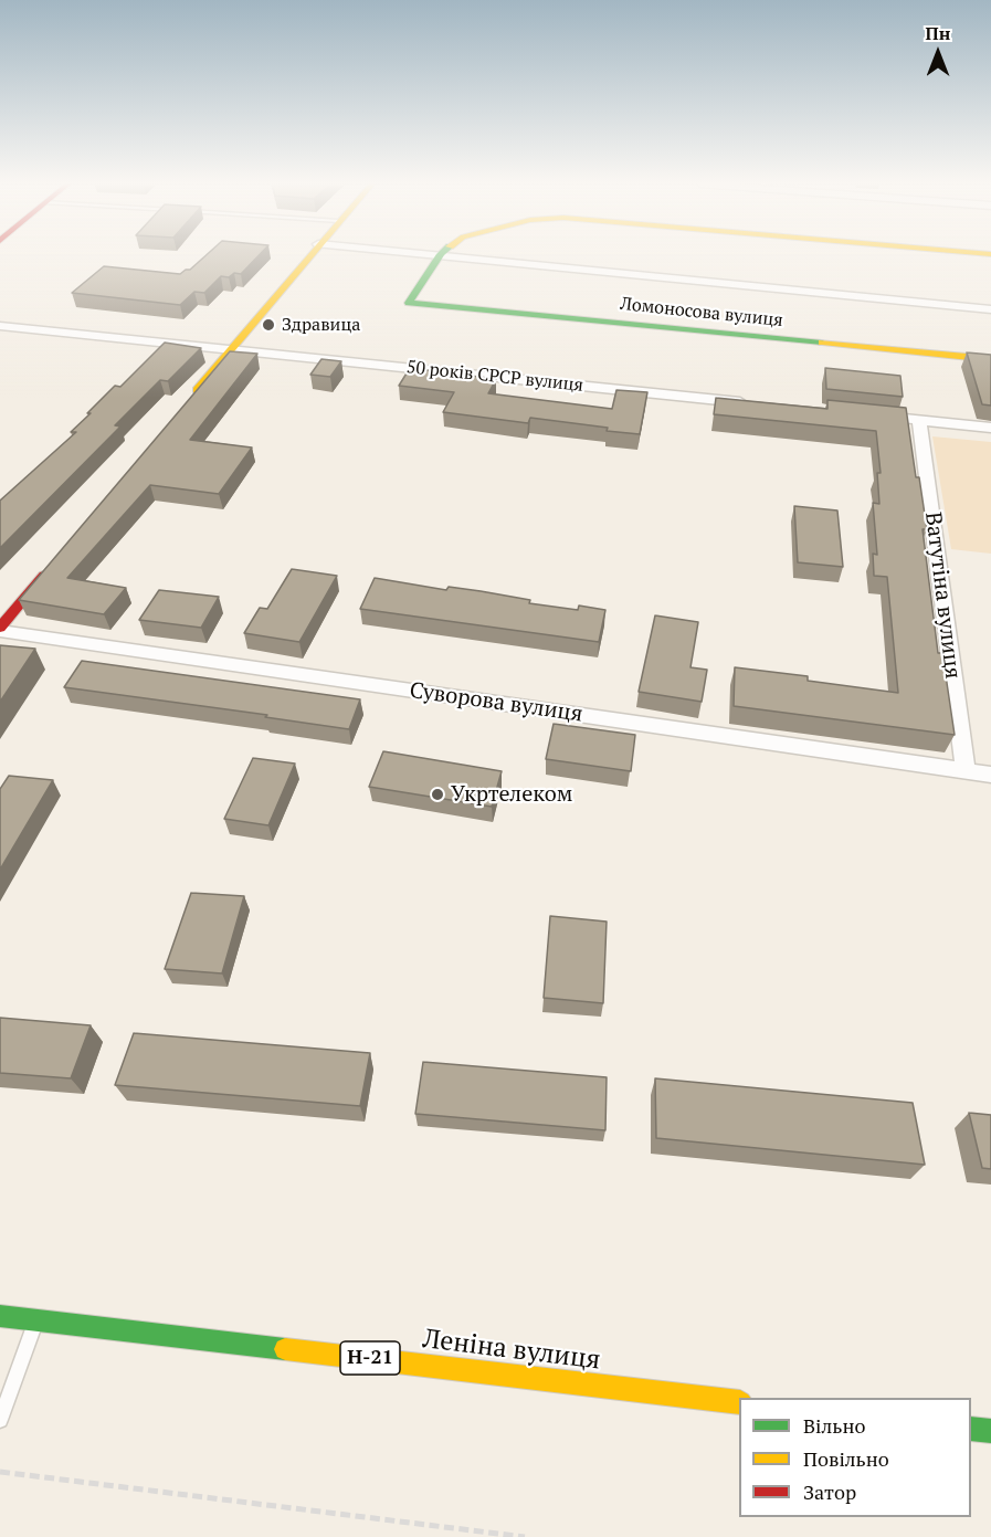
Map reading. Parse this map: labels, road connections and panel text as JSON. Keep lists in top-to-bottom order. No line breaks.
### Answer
{"streets":{"street":["Ломоносова вулиця","50 років СРСР вулиця","Ватутіна вулиця","Суворова вулиця","Леніна вулиця","Н-21"]},"crossings":[["Ватутіна вулиця","Суворова вулиця"]],"places":["Здравица","Укртелеком"],"legend":["Вільно","Повільно","Затор"],"north":"top"}
